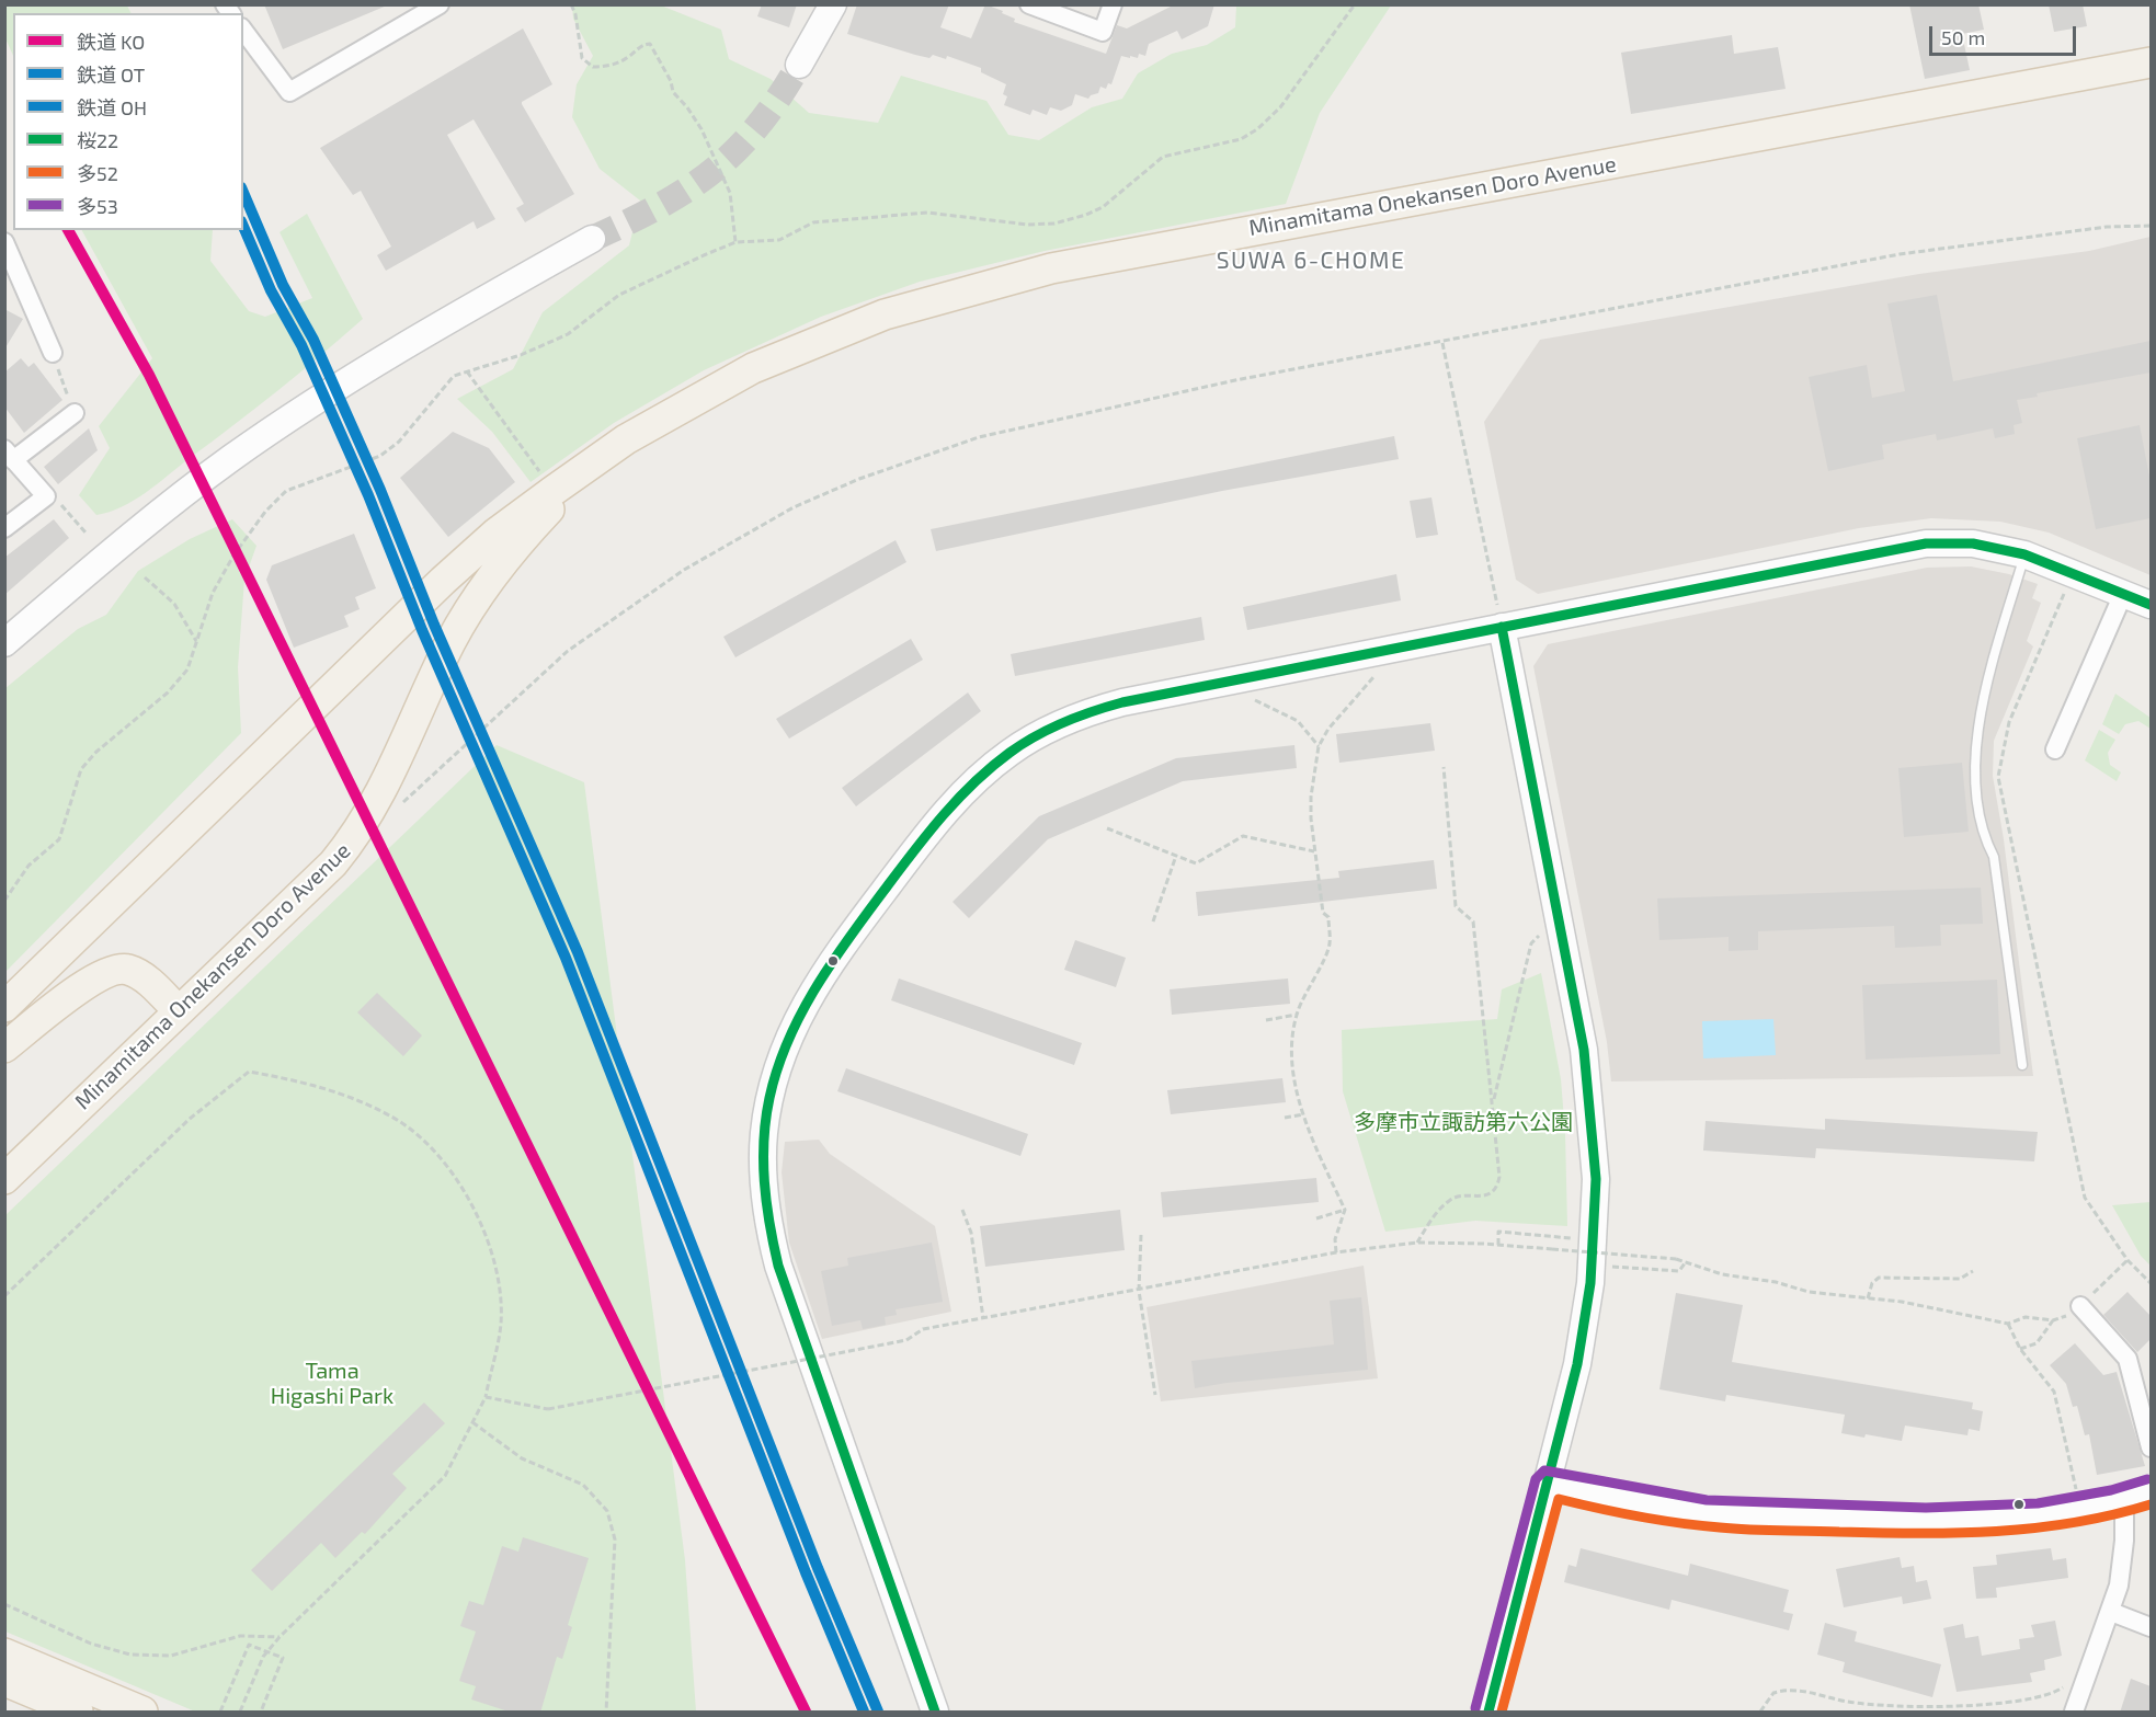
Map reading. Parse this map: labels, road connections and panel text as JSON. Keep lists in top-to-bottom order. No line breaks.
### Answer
{"streets":{"main road":["Minamitama Onekansen Doro Avenue"]},"districts":["SUWA 6-CHOME"],"parks":["多摩市立諏訪第六公園","Tama Higashi Park"],"lines":["rail line OT","rail line OH","rail line KO","transit line 桜22","transit line 多53","transit line 多52"],"legend":["鉄道 KO","鉄道 OT","鉄道 OH","桜22","多52","多53"],"scale_bar":"50 m"}
